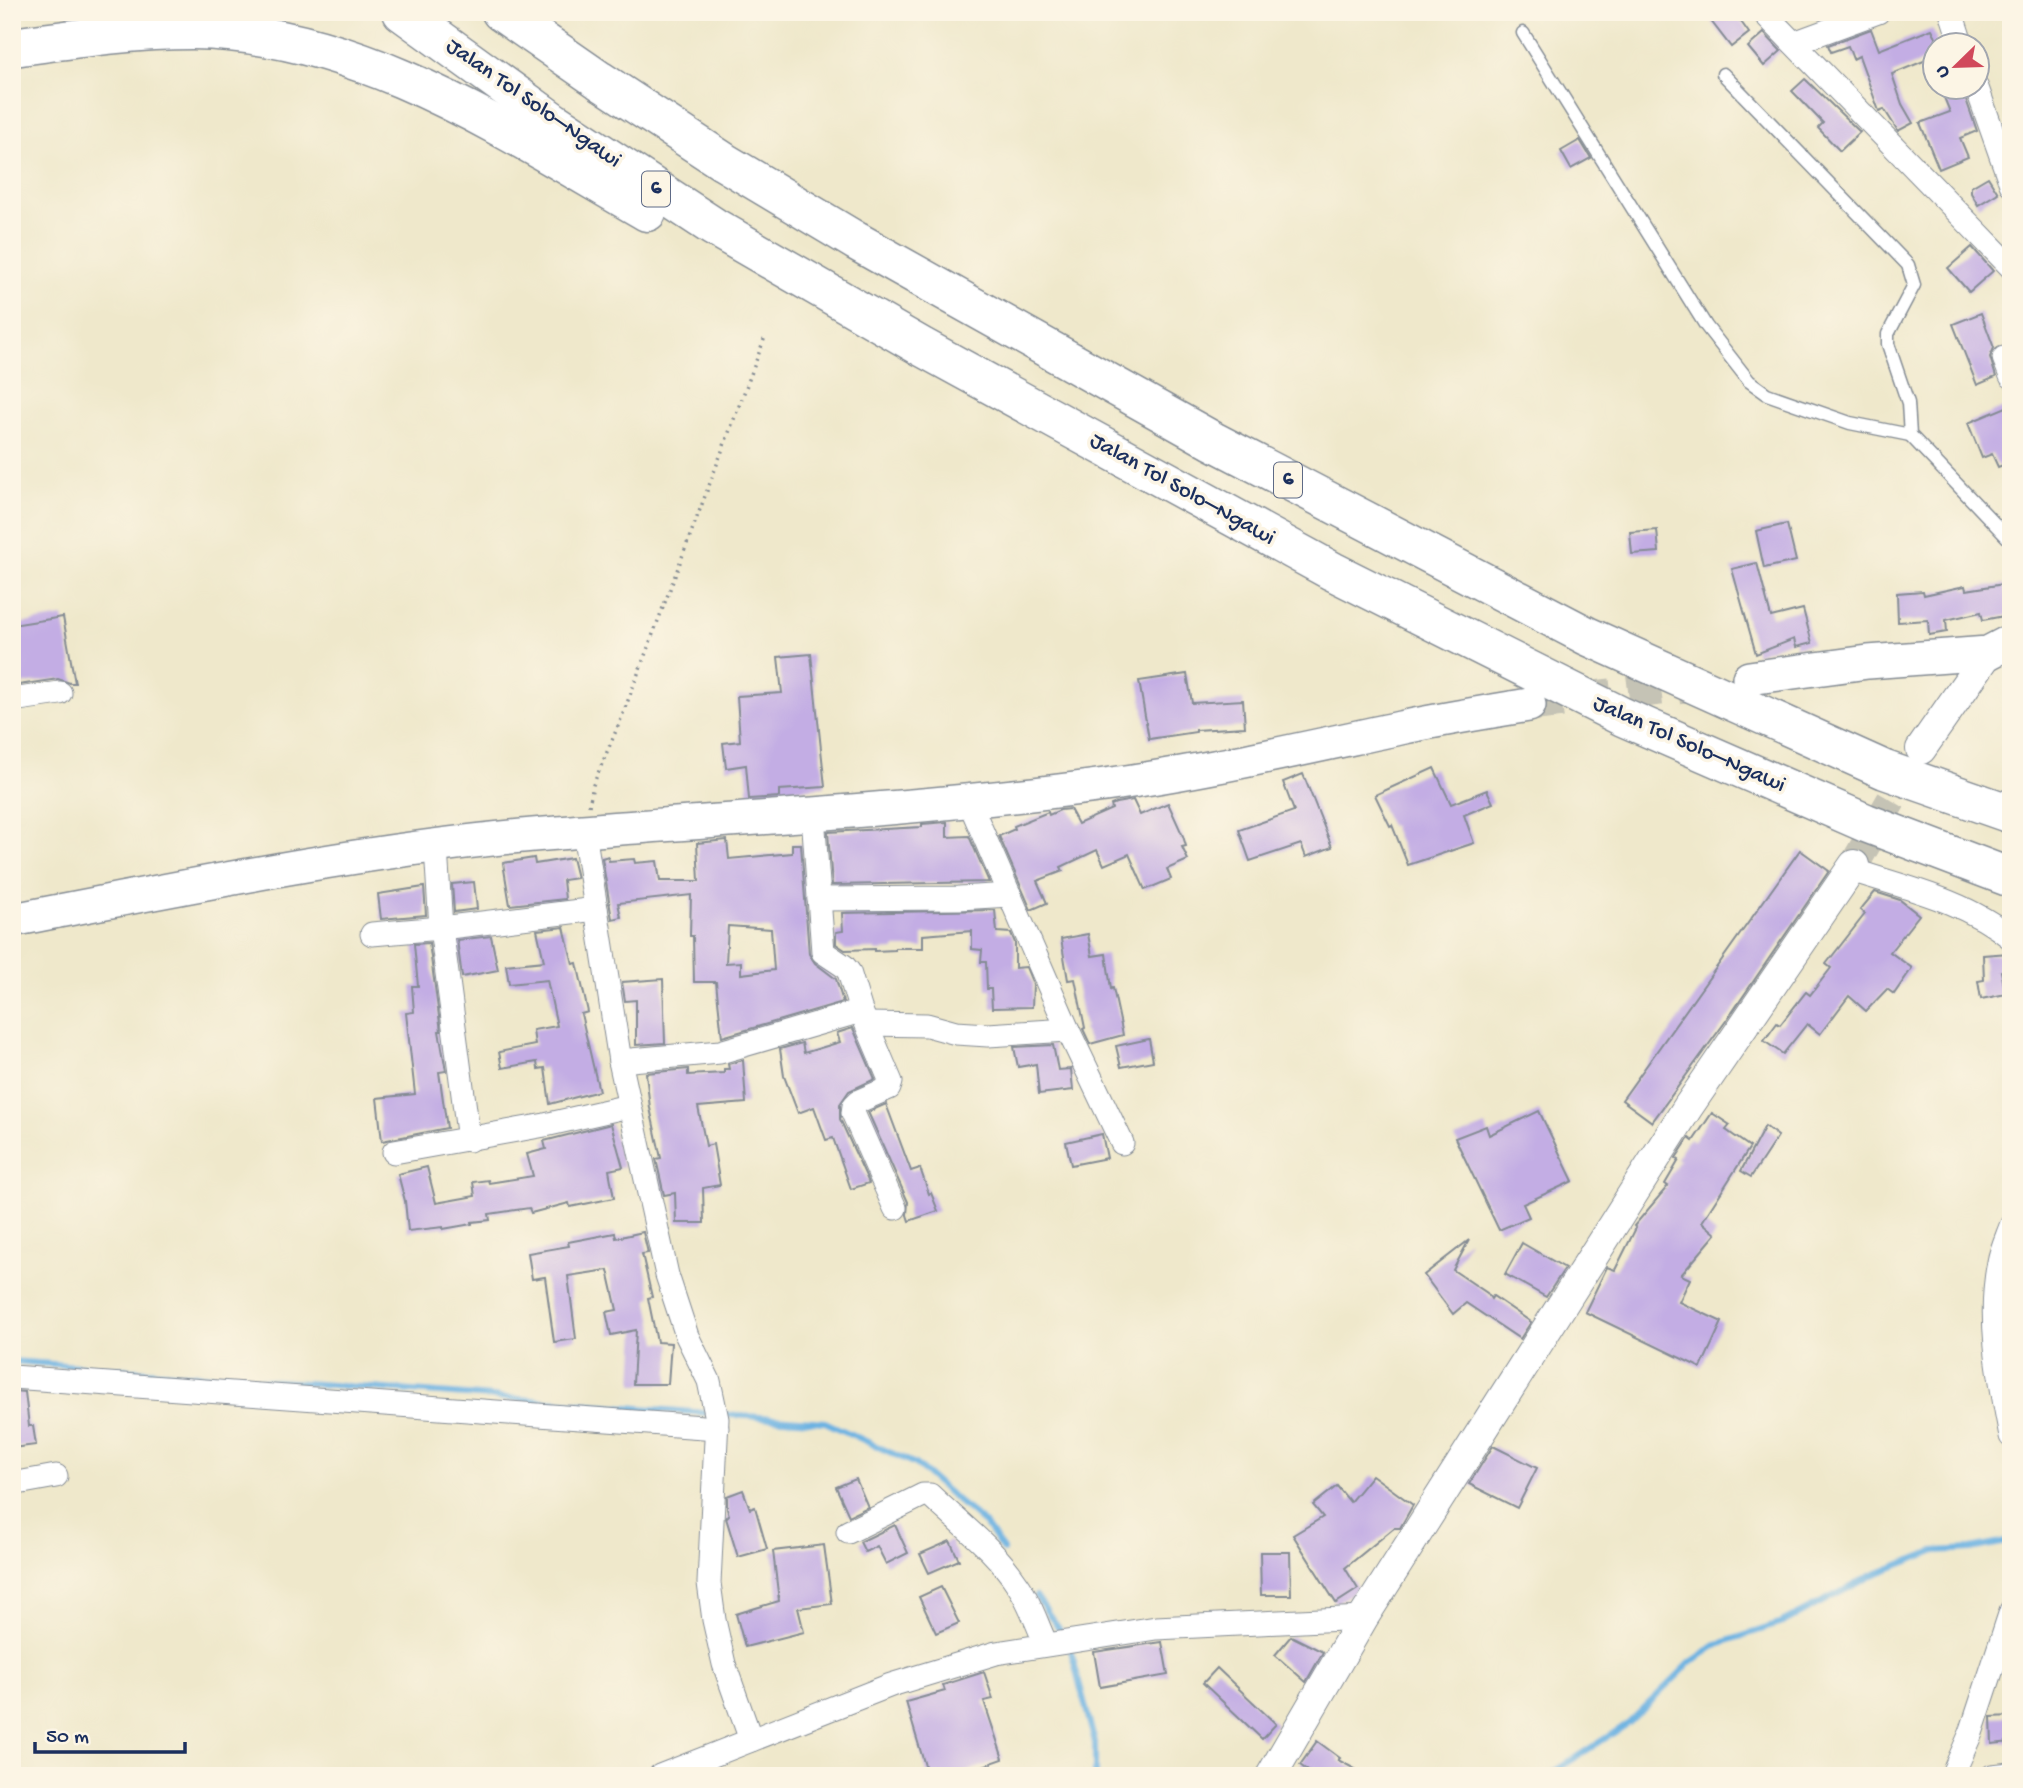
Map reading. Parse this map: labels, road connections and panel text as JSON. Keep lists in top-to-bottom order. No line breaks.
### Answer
{"streets":{"highway":["Jalan Tol Solo–Ngawi","6"]},"scale_bar":"50 m","north":"bottom left"}
